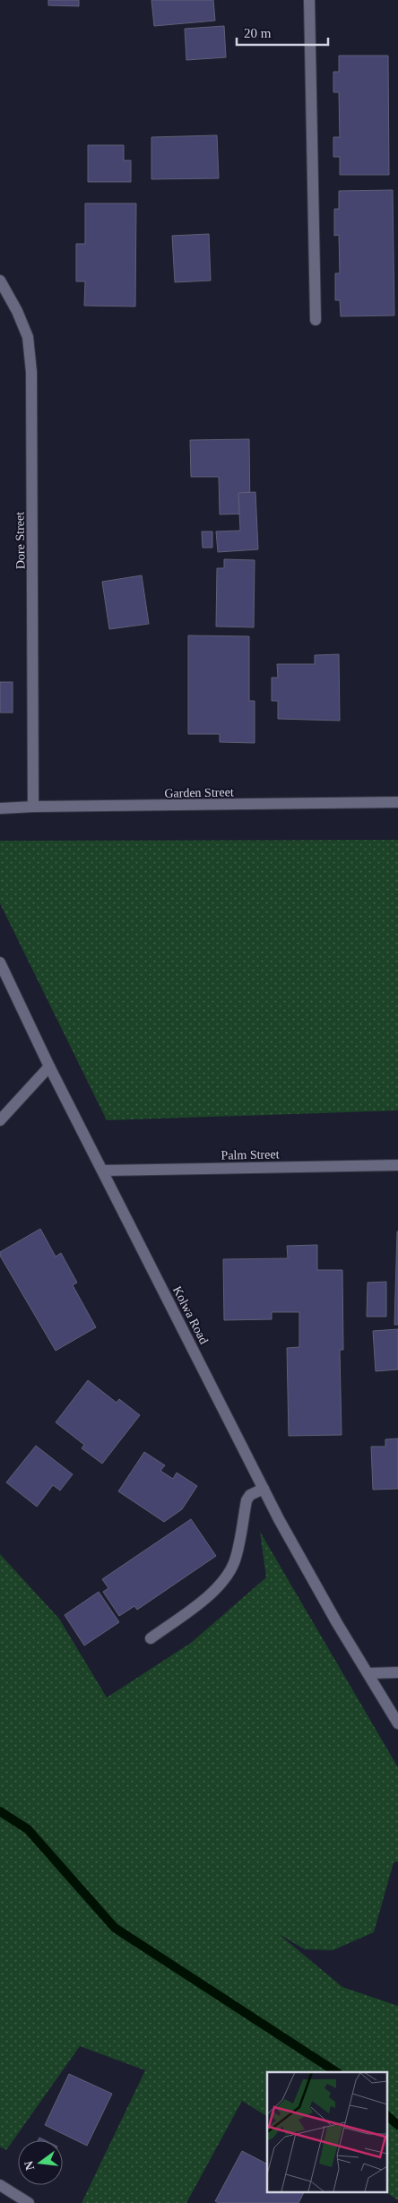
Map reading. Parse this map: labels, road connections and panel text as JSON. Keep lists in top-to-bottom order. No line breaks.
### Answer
{"streets":{"street":["Dore Street","Garden Street","Palm Street","Kolwa Road"]},"crossings":[["Dore Street","Garden Street"],["Palm Street","Kolwa Road"]],"scale_bar":"20 m","north":"left"}
